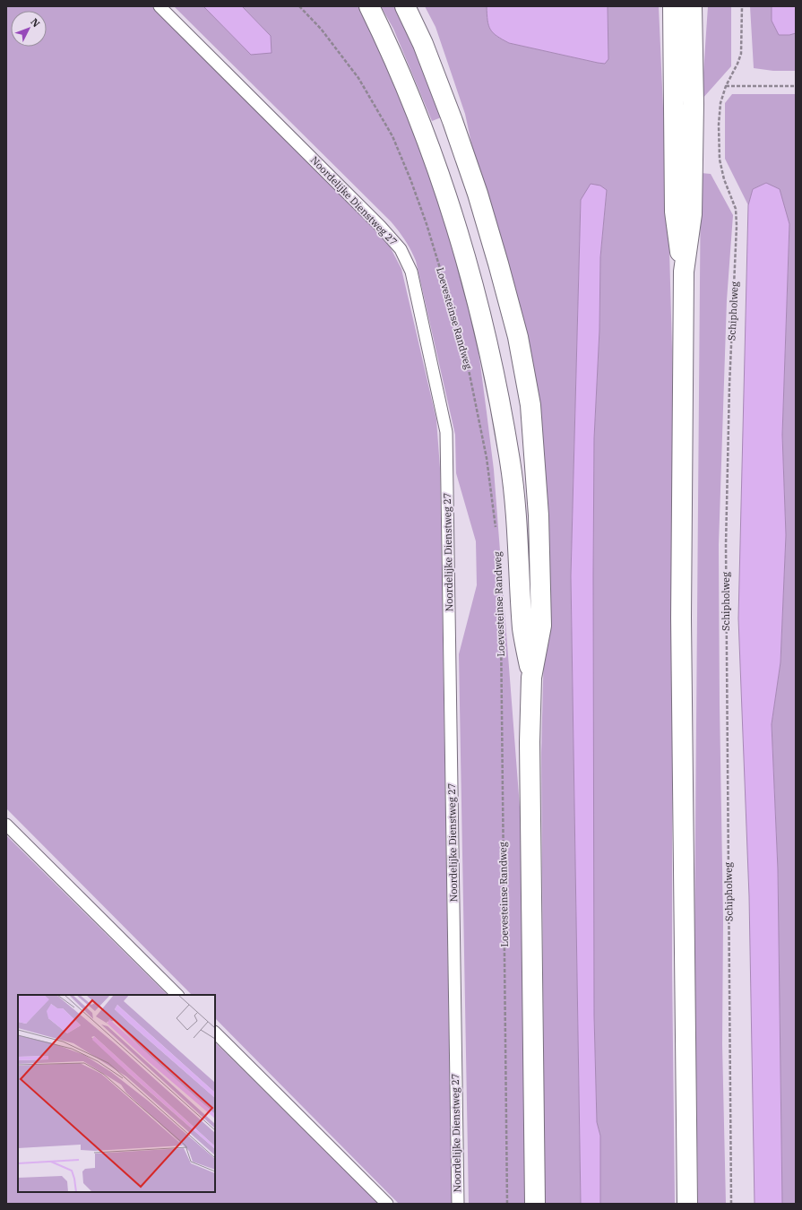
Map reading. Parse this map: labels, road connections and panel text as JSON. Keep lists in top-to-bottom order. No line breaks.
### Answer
{"streets":{"lane":["Noordelijke Dienstweg 27"],"path":["Schipholweg","Loevesteinse Randweg"]},"north":"top right"}
